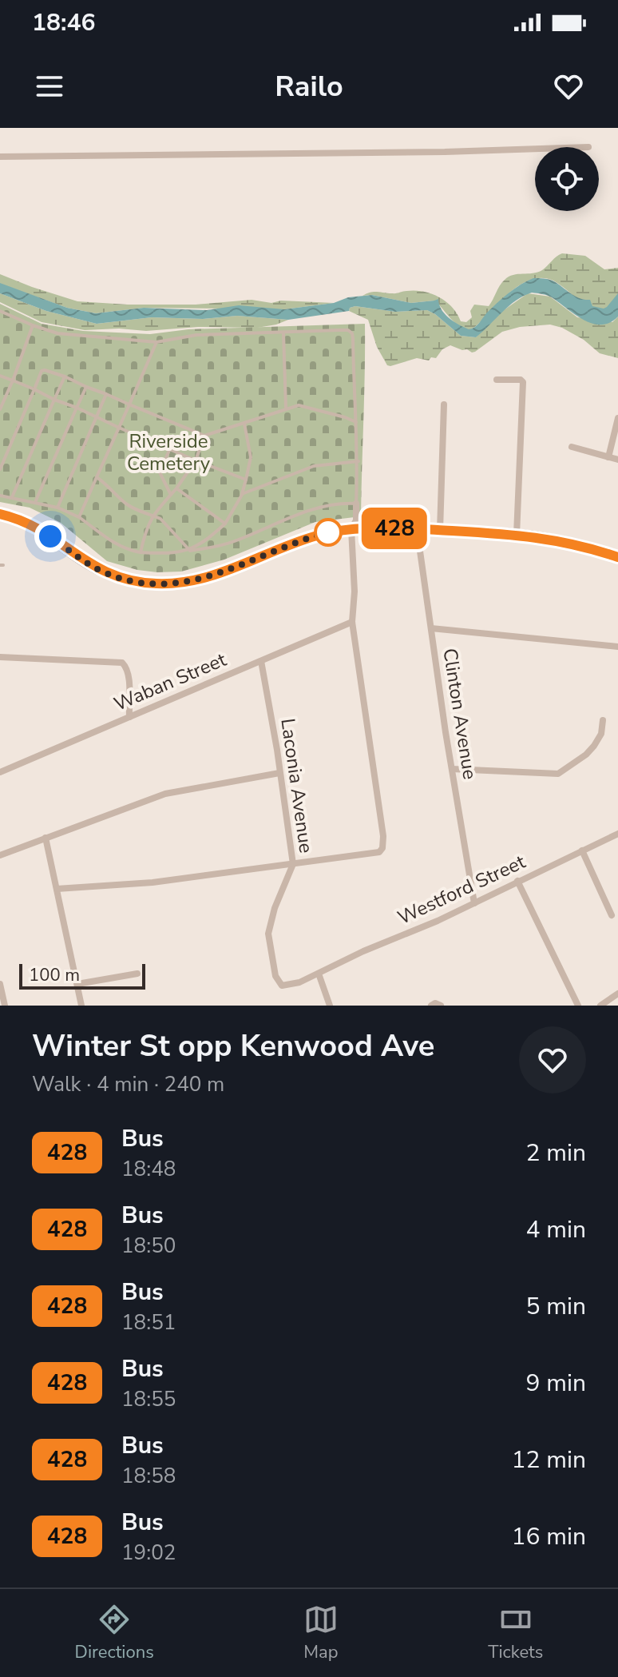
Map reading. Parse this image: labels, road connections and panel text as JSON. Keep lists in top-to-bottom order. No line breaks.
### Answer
{"streets":{"street":["Waban Street","Clinton Avenue","Laconia Avenue","Westford Street"]},"crossings":[["Waban Street","Laconia Avenue"],["Clinton Avenue","Westford Street"],["Laconia Avenue","Westford Street"]],"parks":["Riverside Cemetery"],"lines":["bus line 428"],"scale_bar":"100 m","page":{"status":"18:46","header":"Railo","on_map":"428","scale":"100 m","heading":["Winter St opp Kenwood Ave","Walk · 4 min · 240 m"],"list":[{"mark":"428","name":"Bus","note":"18:48","value":"2 min"},{"mark":"428","name":"Bus","note":"18:50","value":"4 min"},{"mark":"428","name":"Bus","note":"18:51","value":"5 min"},{"mark":"428","name":"Bus","note":"18:55","value":"9 min"},{"mark":"428","name":"Bus","note":"18:58","value":"12 min"},{"mark":"428","name":"Bus","note":"19:02","value":"16 min"}],"tabs":["Directions","Map","Tickets"]}}
